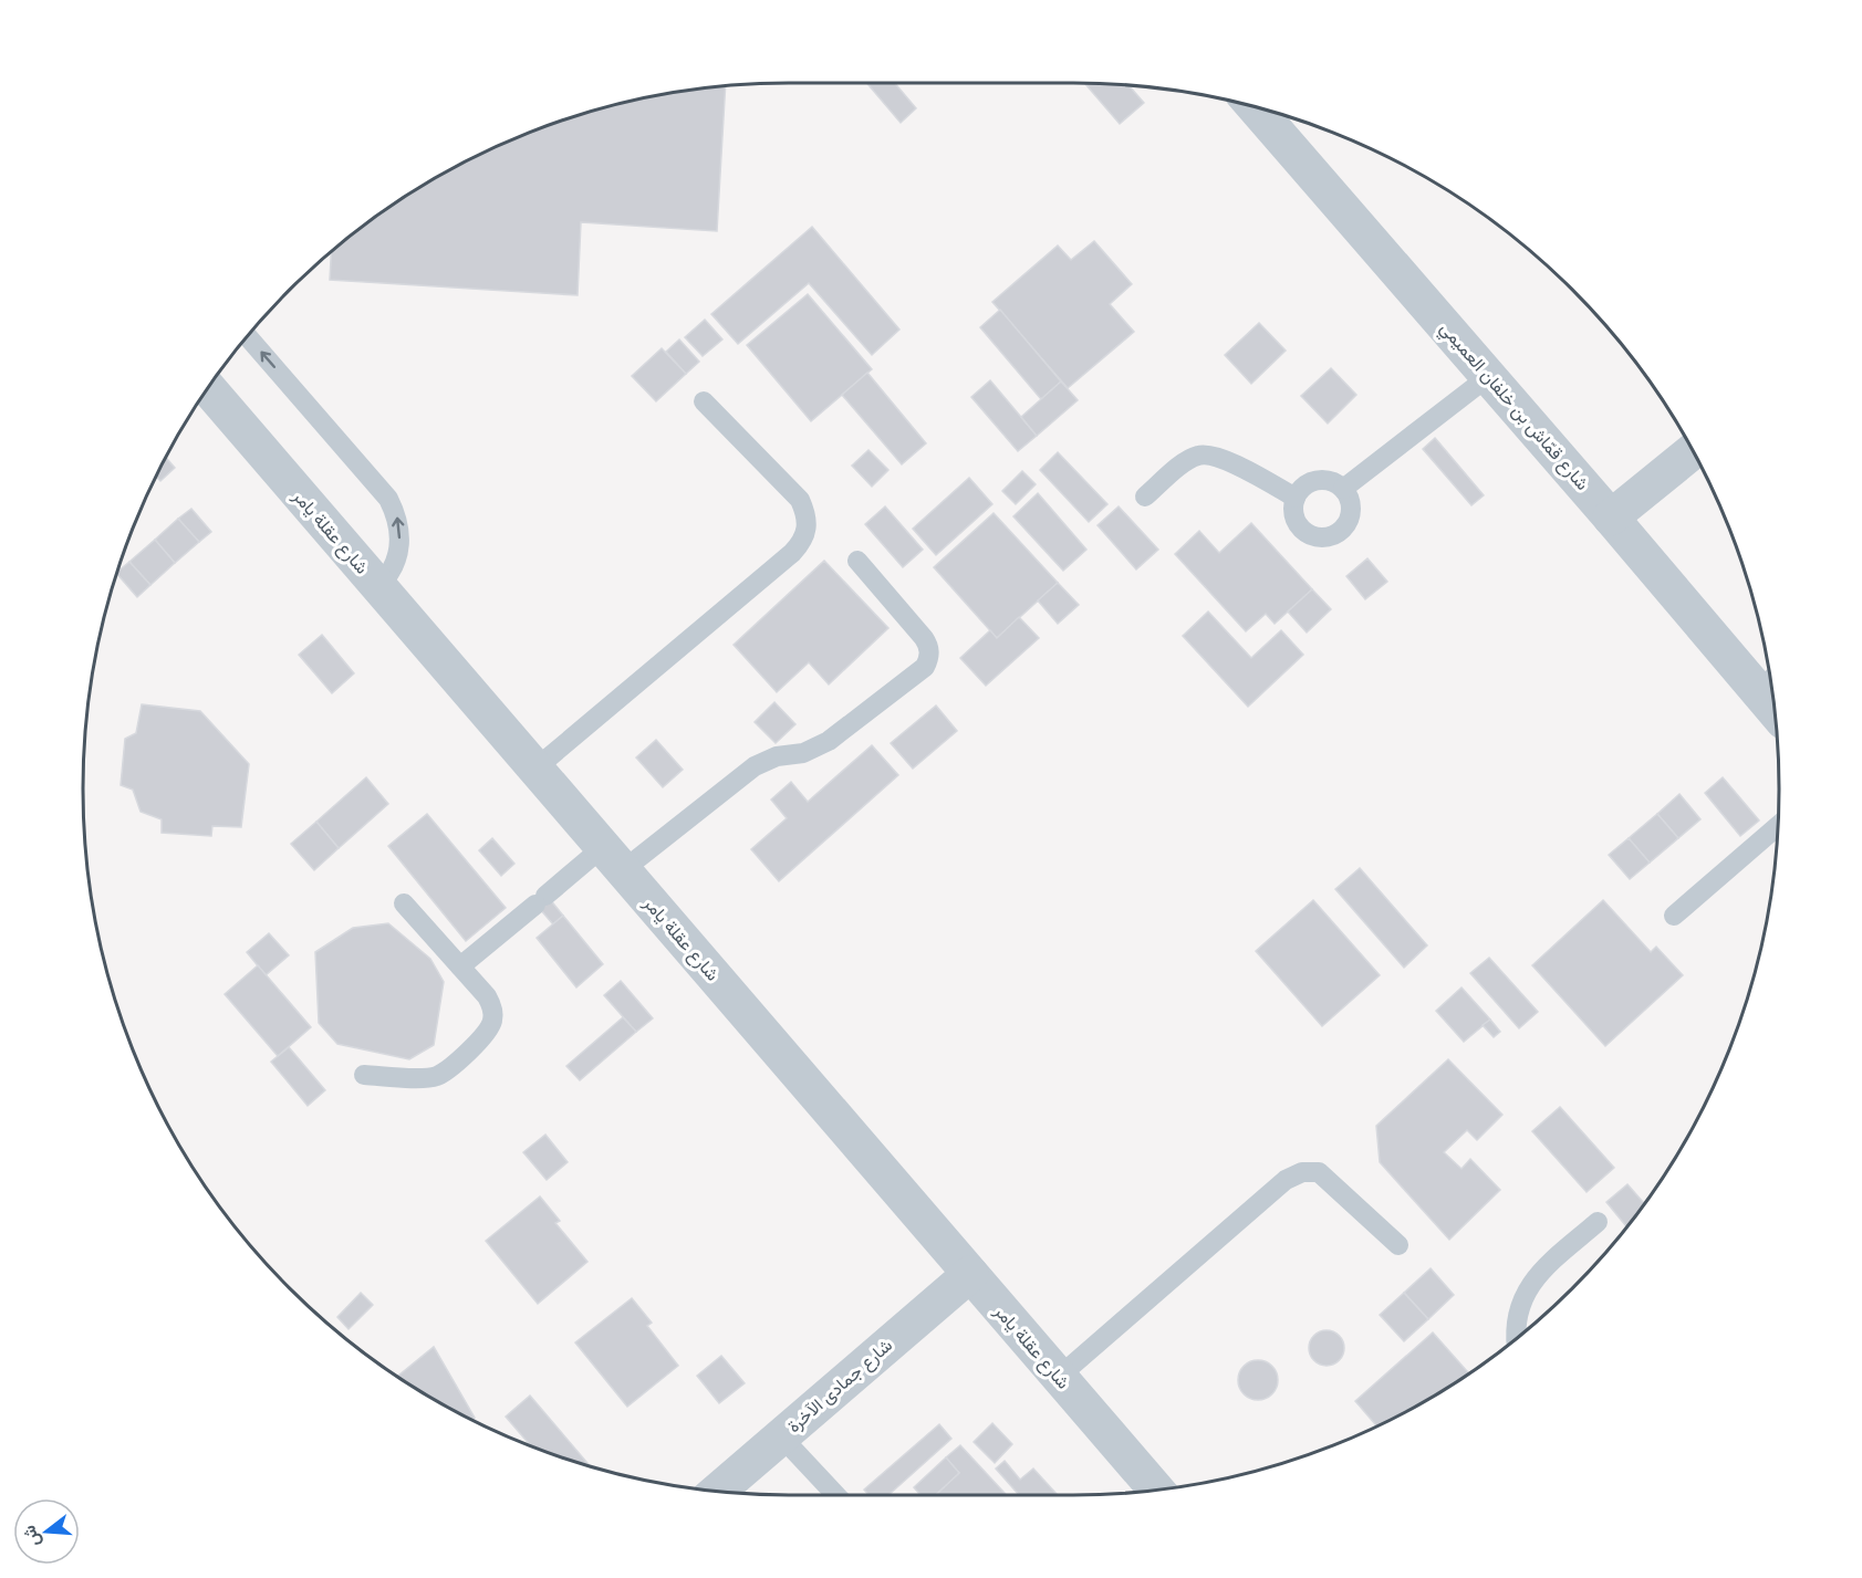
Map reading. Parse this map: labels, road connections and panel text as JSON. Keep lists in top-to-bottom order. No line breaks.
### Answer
{"streets":{"street":["شارع قمّاش بن خلفان العميمي","شارع عقلة يامر","شارع جمادى الآخرة"]},"crossings":[["شارع عقلة يامر","شارع جمادى الآخرة"]],"north":"left"}
